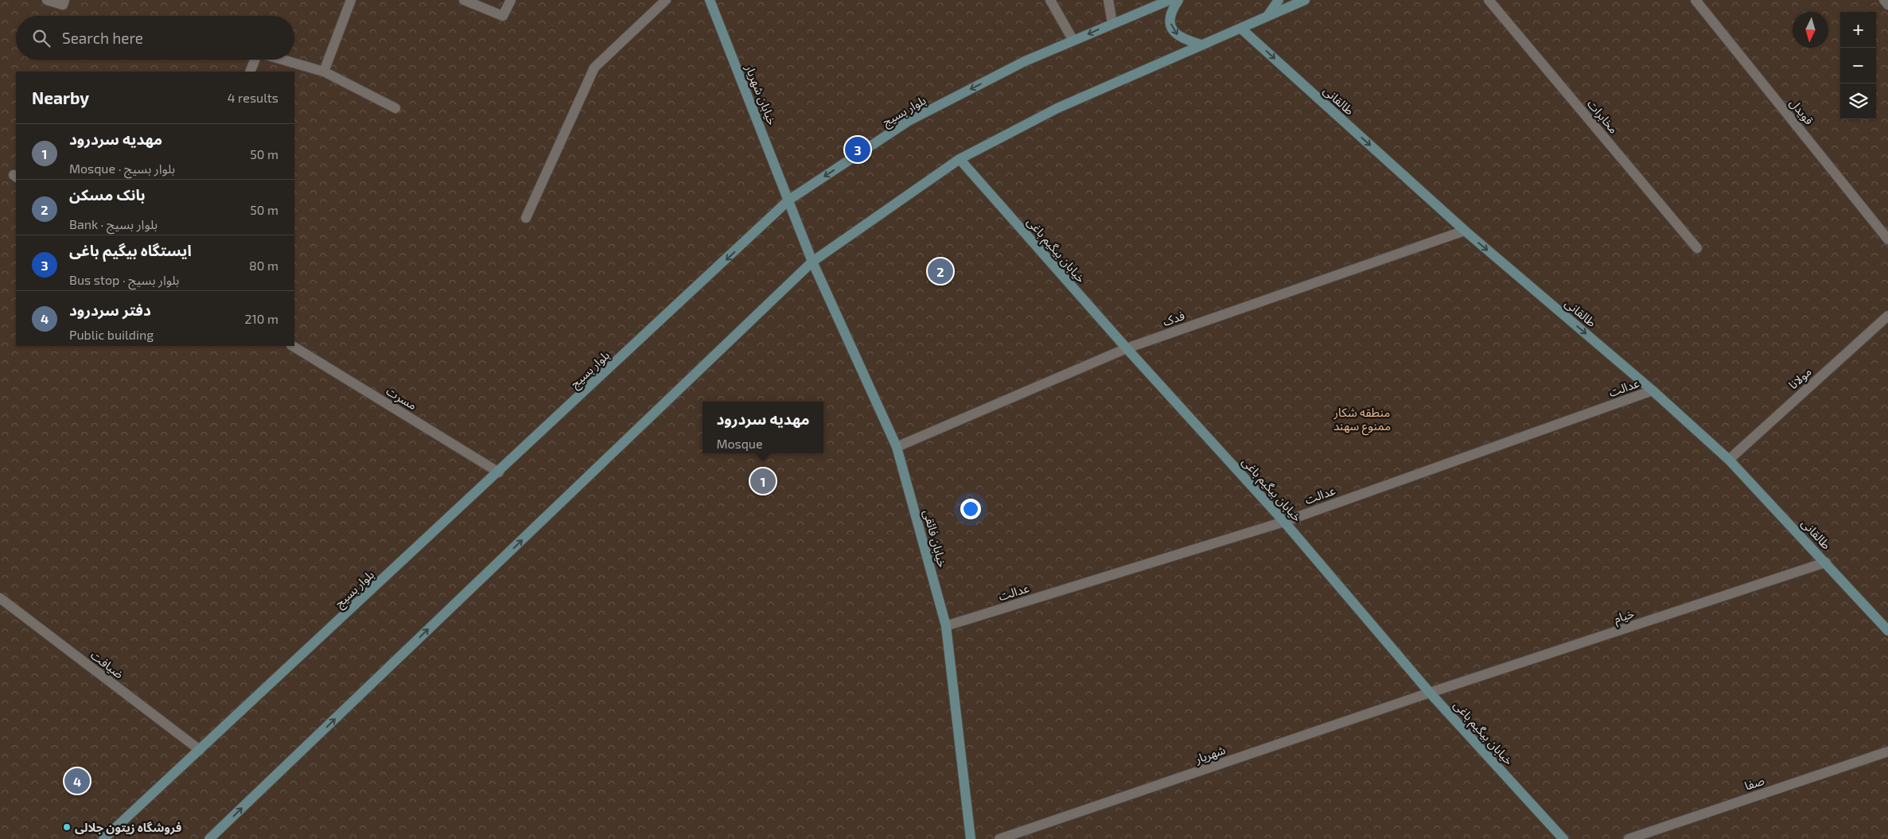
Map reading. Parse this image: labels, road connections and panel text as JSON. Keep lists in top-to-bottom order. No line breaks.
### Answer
{"streets":{"main road":["خیابان شهریار","طالقانی","بلوار بسیج","خیابان بیگیم باغی","خیابان فائقی"],"street":["قویدل","مخابرات","فدک","مولانا","عدالت","مسرت","خیام","ضیافت","شهریار","صفا"]},"crossings":[["خیابان شهریار","بلوار بسیج"],["خیابان شهریار","خیابان فائقی"],["طالقانی","فدک"],["طالقانی","مولانا"],["طالقانی","عدالت"],["طالقانی","خیام"],["بلوار بسیج","مسرت"],["بلوار بسیج","ضیافت"],["خیابان بیگیم باغی","فدک"],["خیابان بیگیم باغی","عدالت"],["خیابان بیگیم باغی","خیام"],["خیابان بیگیم باغی","شهریار"],["فدک","خیابان فائقی"],["عدالت","خیابان فائقی"],["خیام","شهریار"]],"one_way":["طالقانی"],"parks":["منطقه شکار ممنوع سهند"],"places":["فروشگاه زیتون جلالی"],"north":"bottom","page":{"map_buttons":["+","−"],"search":"Search here","heading":["Nearby","4 results"],"list":[{"mark":"1","name":"مهدیه سردرود","note":"Mosque · بلوار بسیج","value":"50 m"},{"mark":"2","name":"بانک مسکن","note":"Bank · بلوار بسیج","value":"50 m"},{"mark":"3","name":"ایستگاه بیگیم باغی","note":"Bus stop · بلوار بسیج","value":"80 m"},{"mark":"4","name":"دفتر سردرود","note":"Public building","value":"210 m"}],"pins":["3","2","1","4"],"popup":["مهدیه سردرود","Mosque"]}}
